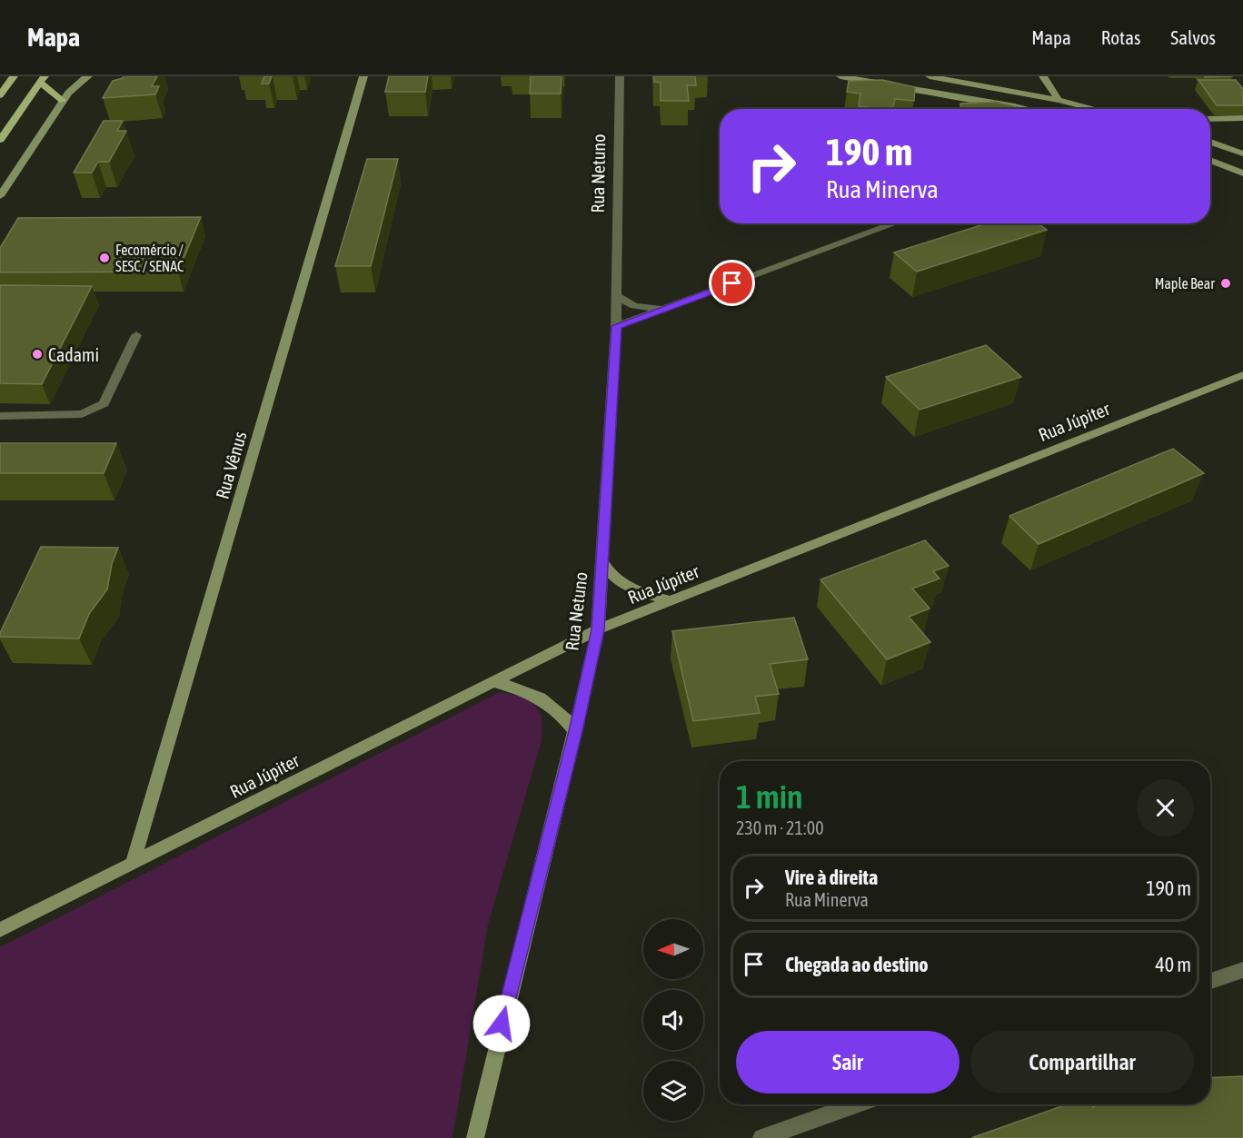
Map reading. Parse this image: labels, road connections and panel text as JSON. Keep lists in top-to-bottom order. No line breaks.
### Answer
{"streets":{"street":["Rua Netuno","Rua Júpiter","Rua Vênus"]},"crossings":[["Rua Netuno","Rua Júpiter"],["Rua Júpiter","Rua Vênus"]],"places":["Fecomércio / SESC / SENAC","Maple Bear","Cadami"],"north":"left","page":{"header":"Mapa","nav":["Mapa","Rotas","Salvos"],"turn":["190 m","Rua Minerva"],"heading":["1 min","230 m · 21:00"],"list":[{"name":"Vire à direita","note":"Rua Minerva","value":"190 m"},{"name":"Chegada ao destino","value":"40 m"}],"buttons":["Sair","Compartilhar"]}}
